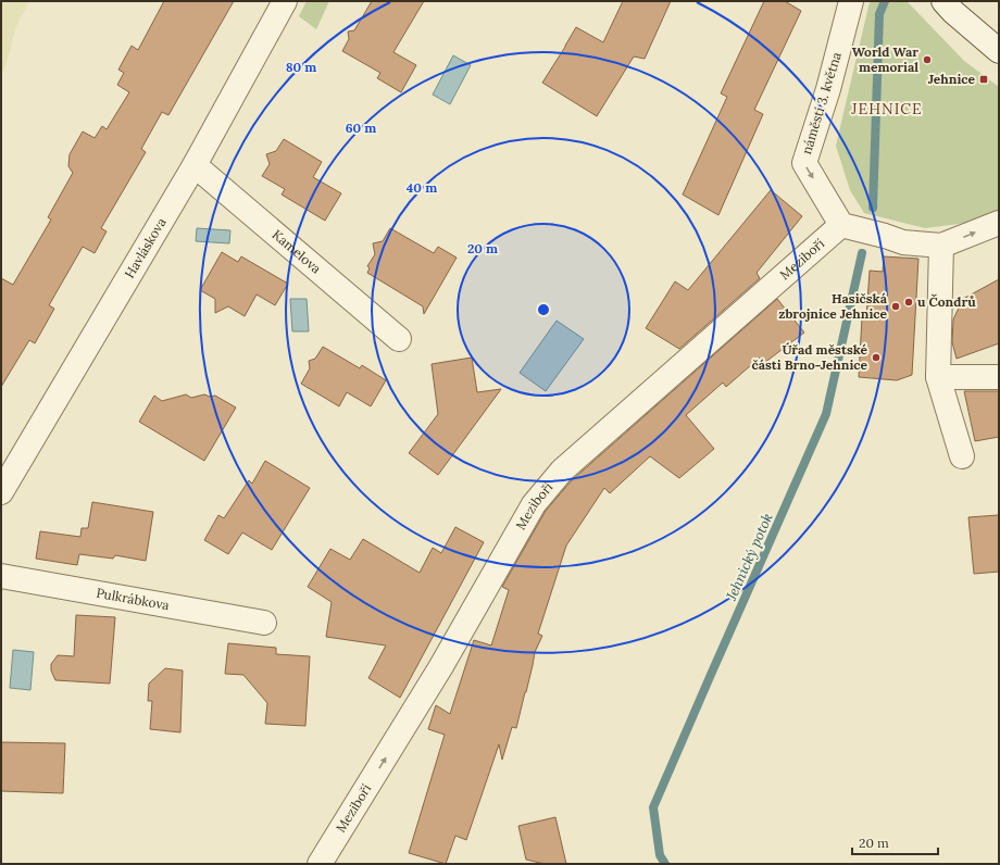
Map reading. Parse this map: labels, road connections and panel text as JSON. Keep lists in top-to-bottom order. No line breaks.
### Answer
{"streets":{"street":["náměstí 3. května","Havláskova","Kamelova","Meziboří","Pulkrábkova"]},"crossings":[["náměstí 3. května","Meziboří"],["Havláskova","Kamelova"]],"one_way":["náměstí 3. května","Meziboří"],"districts":["JEHNICE"],"water":["Jehnický potok"],"places":{"other":["World War memorial","u Čondrů","Hasičská zbrojnice Jehnice","Úřad městské části Brno-Jehnice"],"transit":["Jehnice"]},"scale_bar":"20 m","rings":["80 m","60 m","40 m","20 m"]}
